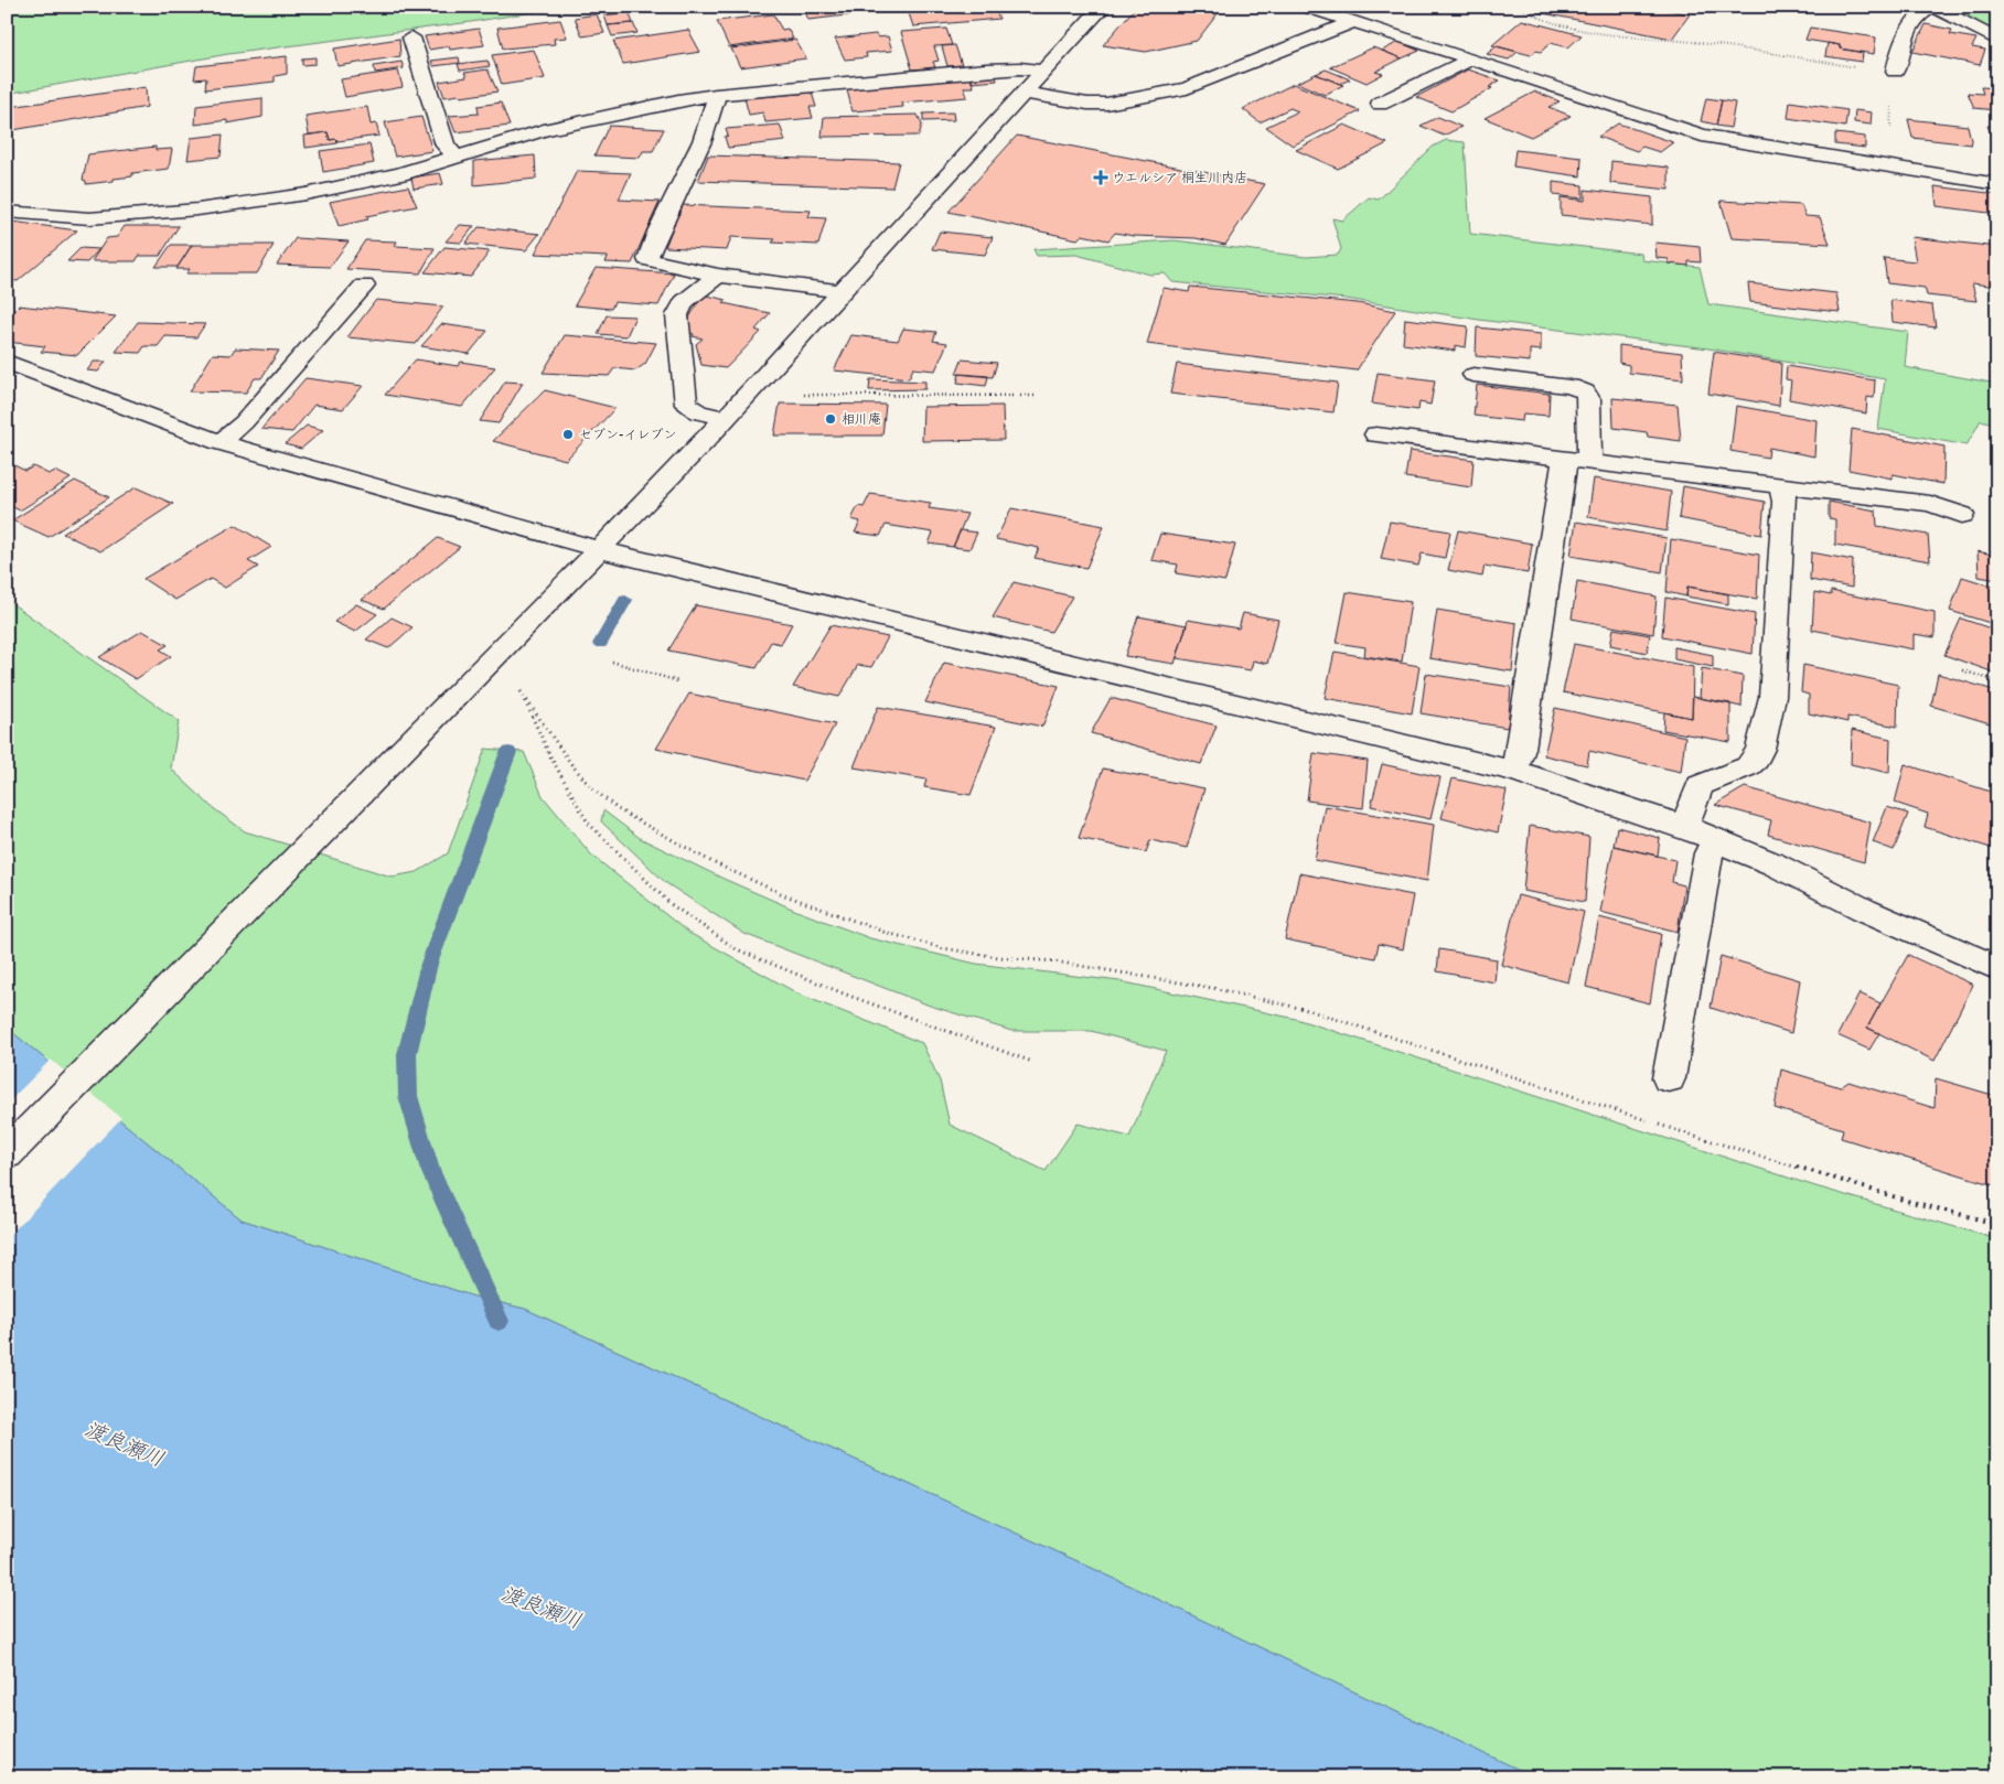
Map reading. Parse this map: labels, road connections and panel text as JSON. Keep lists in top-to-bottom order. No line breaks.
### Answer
{"water":["渡良瀬川"],"places":{"health":["ウエルシア 桐生川内店"],"other":["相川庵","セブン-イレブン"]}}
